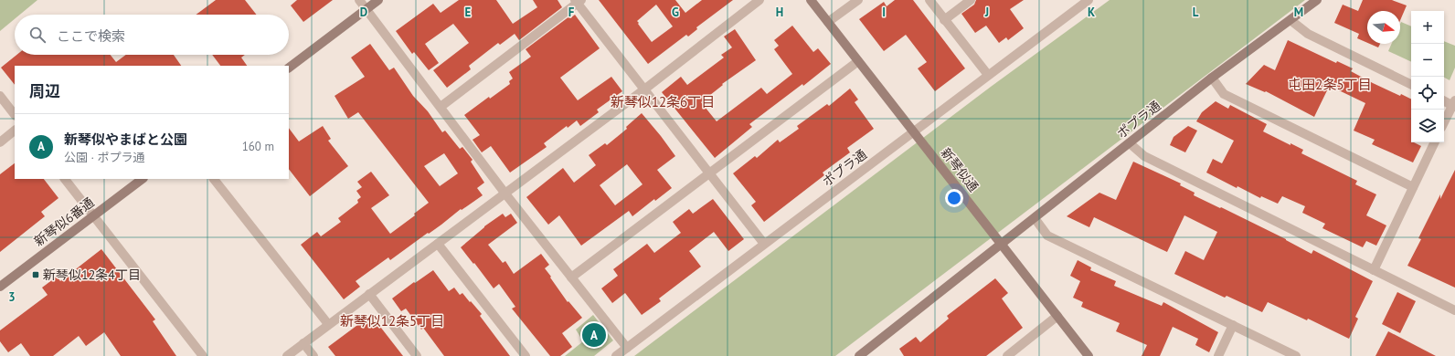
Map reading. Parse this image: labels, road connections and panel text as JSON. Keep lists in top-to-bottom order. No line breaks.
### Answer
{"streets":{"street":["ポプラ通","新琴似通","新琴似6番通"]},"crossings":[["ポプラ通","新琴似通"]],"districts":["屯田2条5丁目","新琴似12条6丁目","新琴似12条5丁目"],"places":{"transit":["新琴似12条4丁目"]},"north":"right","page":{"map_buttons":["+","−"],"search":"ここで検索","heading":"周辺","list":[{"mark":"A","name":"新琴似やまばと公園","note":"公園 · ポプラ通","value":"160 m"}],"pins":"A"},"grid":{"columns":["D","E","F","G","H","I","J","K","L","M"],"rows":["3"]}}
